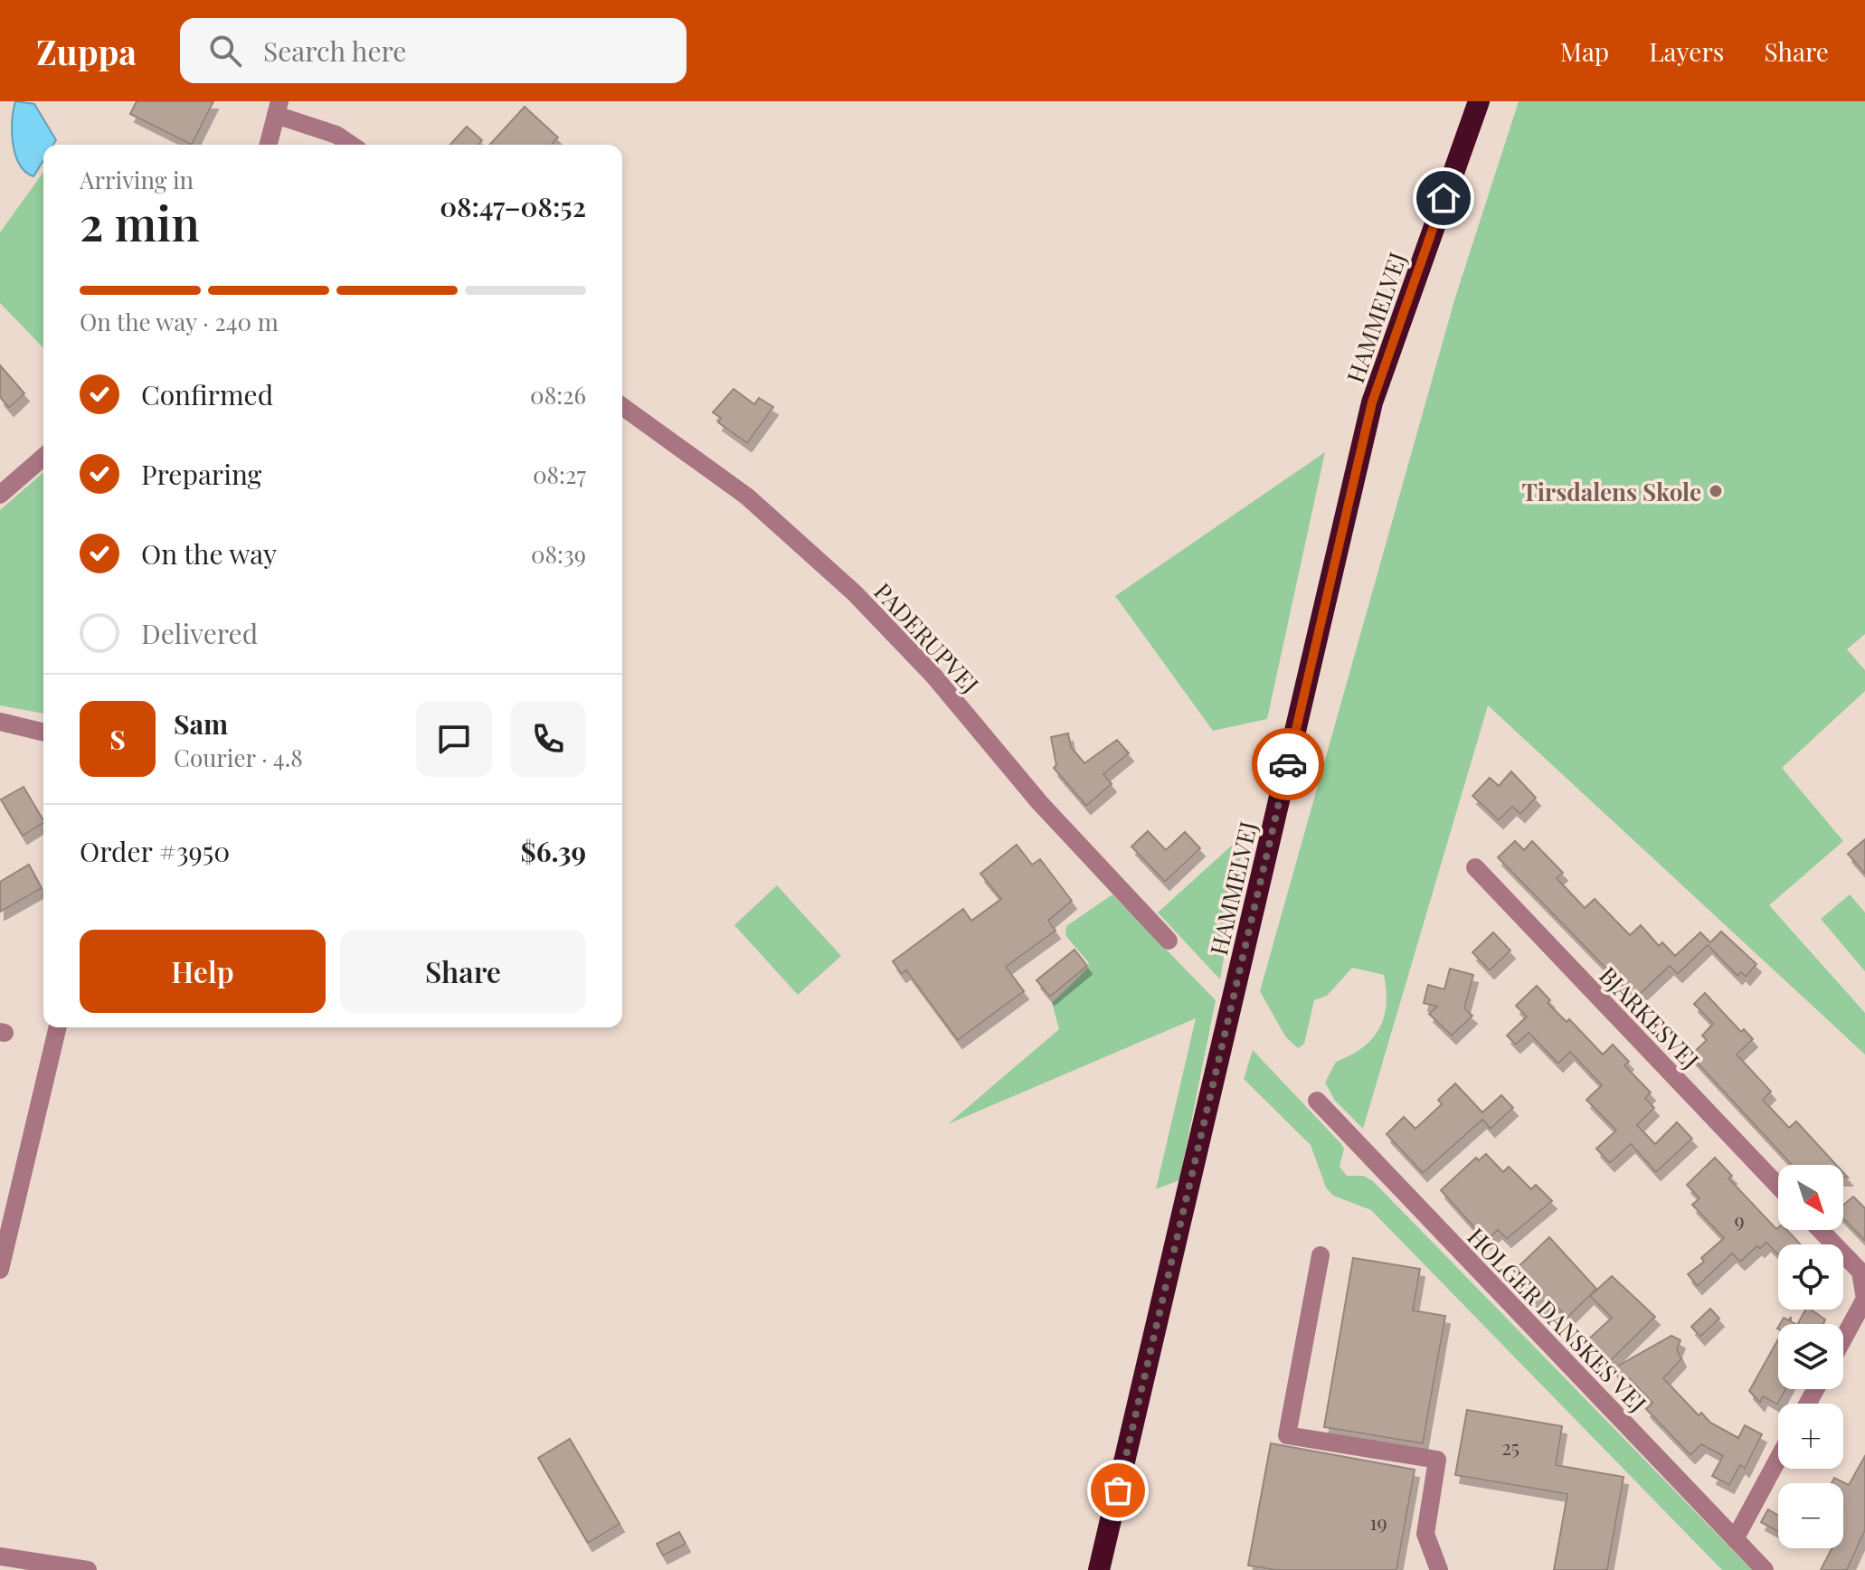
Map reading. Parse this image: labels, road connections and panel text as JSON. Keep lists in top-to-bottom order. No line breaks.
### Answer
{"streets":{"highway":["HAMMELVEJ"],"street":["PADERUPVEJ","BJARKESVEJ","HOLGER DANSKES VEJ"]},"places":["Tirsdalens Skole"],"house_numbers":["9","25","19"],"north":"bottom right","page":{"header":"Zuppa","search":"Search here","nav":["Map","Layers","Share"],"heading":["2 min","Arriving in","08:47–08:52"],"panel":["Sam","Courier · 4.8","Order #3950","$6.39"],"bar":"On the way · 240 m","list":[["Confirmed","08:26"],["Preparing","08:27"],["On the way","08:39"],"Delivered"],"round":"S","buttons":["Help","Share"],"map_buttons":["+","−"]}}
